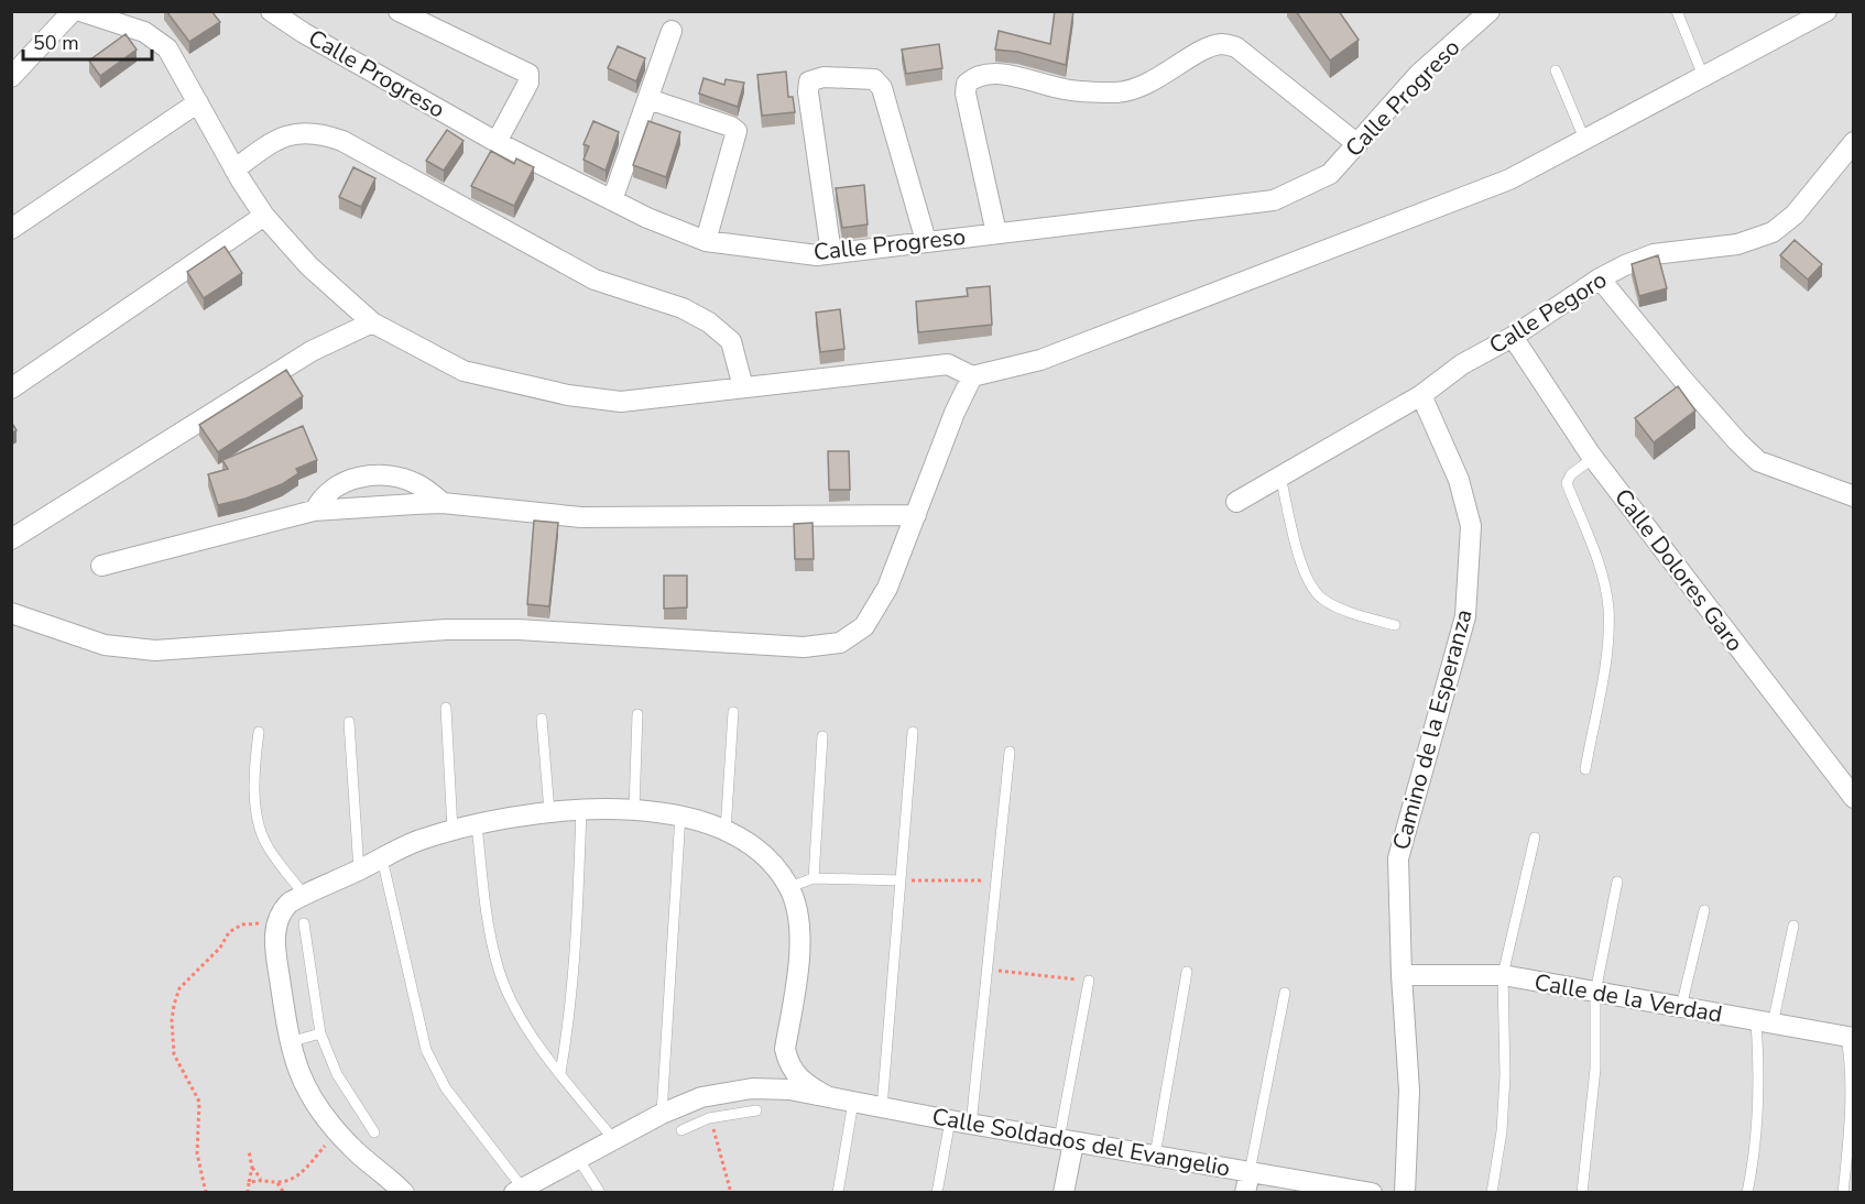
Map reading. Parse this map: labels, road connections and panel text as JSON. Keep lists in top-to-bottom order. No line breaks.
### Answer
{"streets":{"street":["Calle Progreso","Calle Pegoro","Calle Dolores Garo","Camino de la Esperanza","Calle de la Verdad","Calle Soldados del Evangelio"]},"crossings":[["Calle Pegoro","Calle Dolores Garo"],["Calle Pegoro","Camino de la Esperanza"],["Camino de la Esperanza","Calle de la Verdad"]],"scale_bar":"50 m"}
